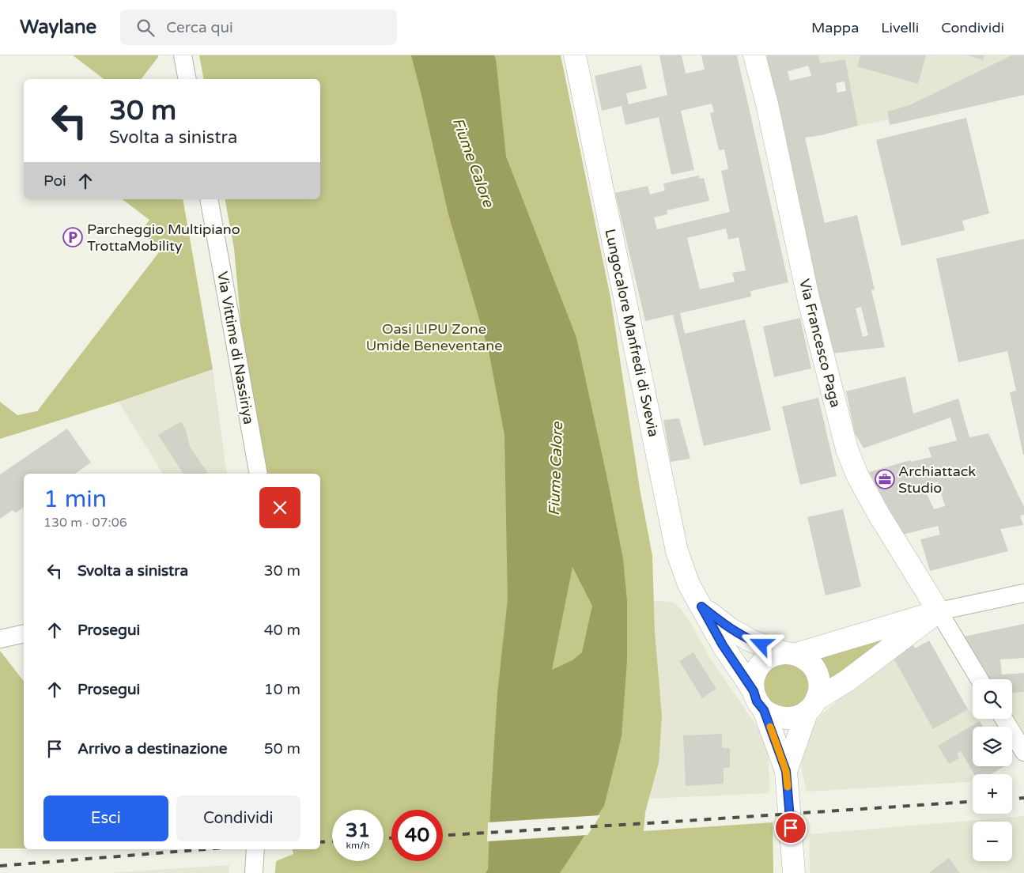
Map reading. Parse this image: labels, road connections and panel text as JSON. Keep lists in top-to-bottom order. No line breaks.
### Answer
{"streets":{"street":["Lungocalore Manfredi di Svevia","Via Francesco Paga","Via Vittime di Nassiriya"]},"water":["Fiume Calore"],"parks":["Oasi LIPU Zone Umide Beneventane"],"places":{"parking":["Parcheggio Multipiano TrottaMobility"],"office":["Archiattack Studio"]},"page":{"header":"Waylane","search":"Cerca qui","nav":["Mappa","Livelli","Condividi"],"turn":["30 m","Svolta a sinistra"],"then":"Poi","heading":["1 min","130 m · 07:06"],"list":[{"name":"Svolta a sinistra","value":"30 m"},{"name":"Prosegui","value":"40 m"},{"name":"Prosegui","value":"10 m"},{"name":"Arrivo a destinazione","value":"50 m"}],"map_buttons":["+","−"],"buttons":["Esci","Condividi"],"speed":"31 km/h","limit":"40"}}
